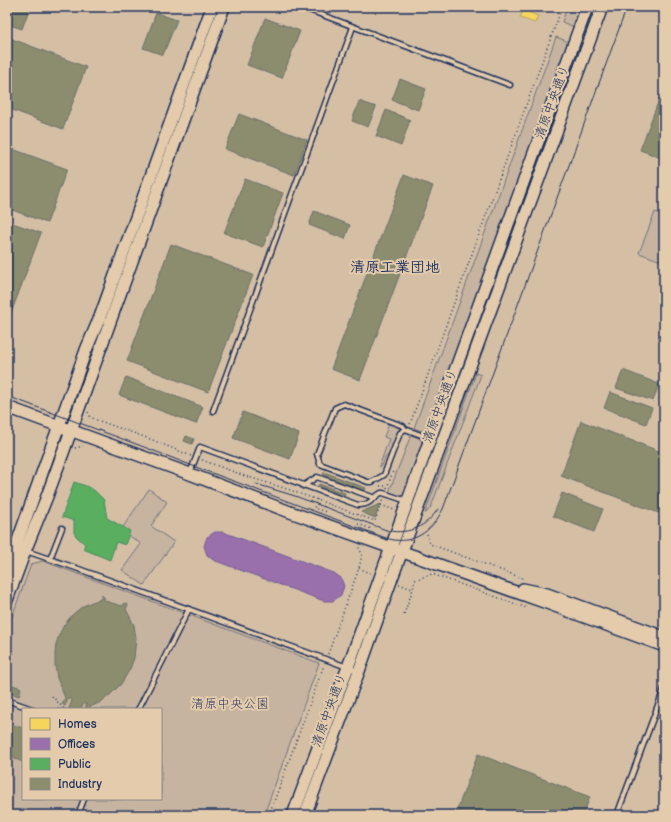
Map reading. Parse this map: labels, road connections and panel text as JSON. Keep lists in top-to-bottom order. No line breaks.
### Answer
{"streets":{"street":["清原中央通り"]},"districts":["清原工業団地"],"parks":["清原中央公園"],"legend":["Homes","Offices","Public","Industry"]}
